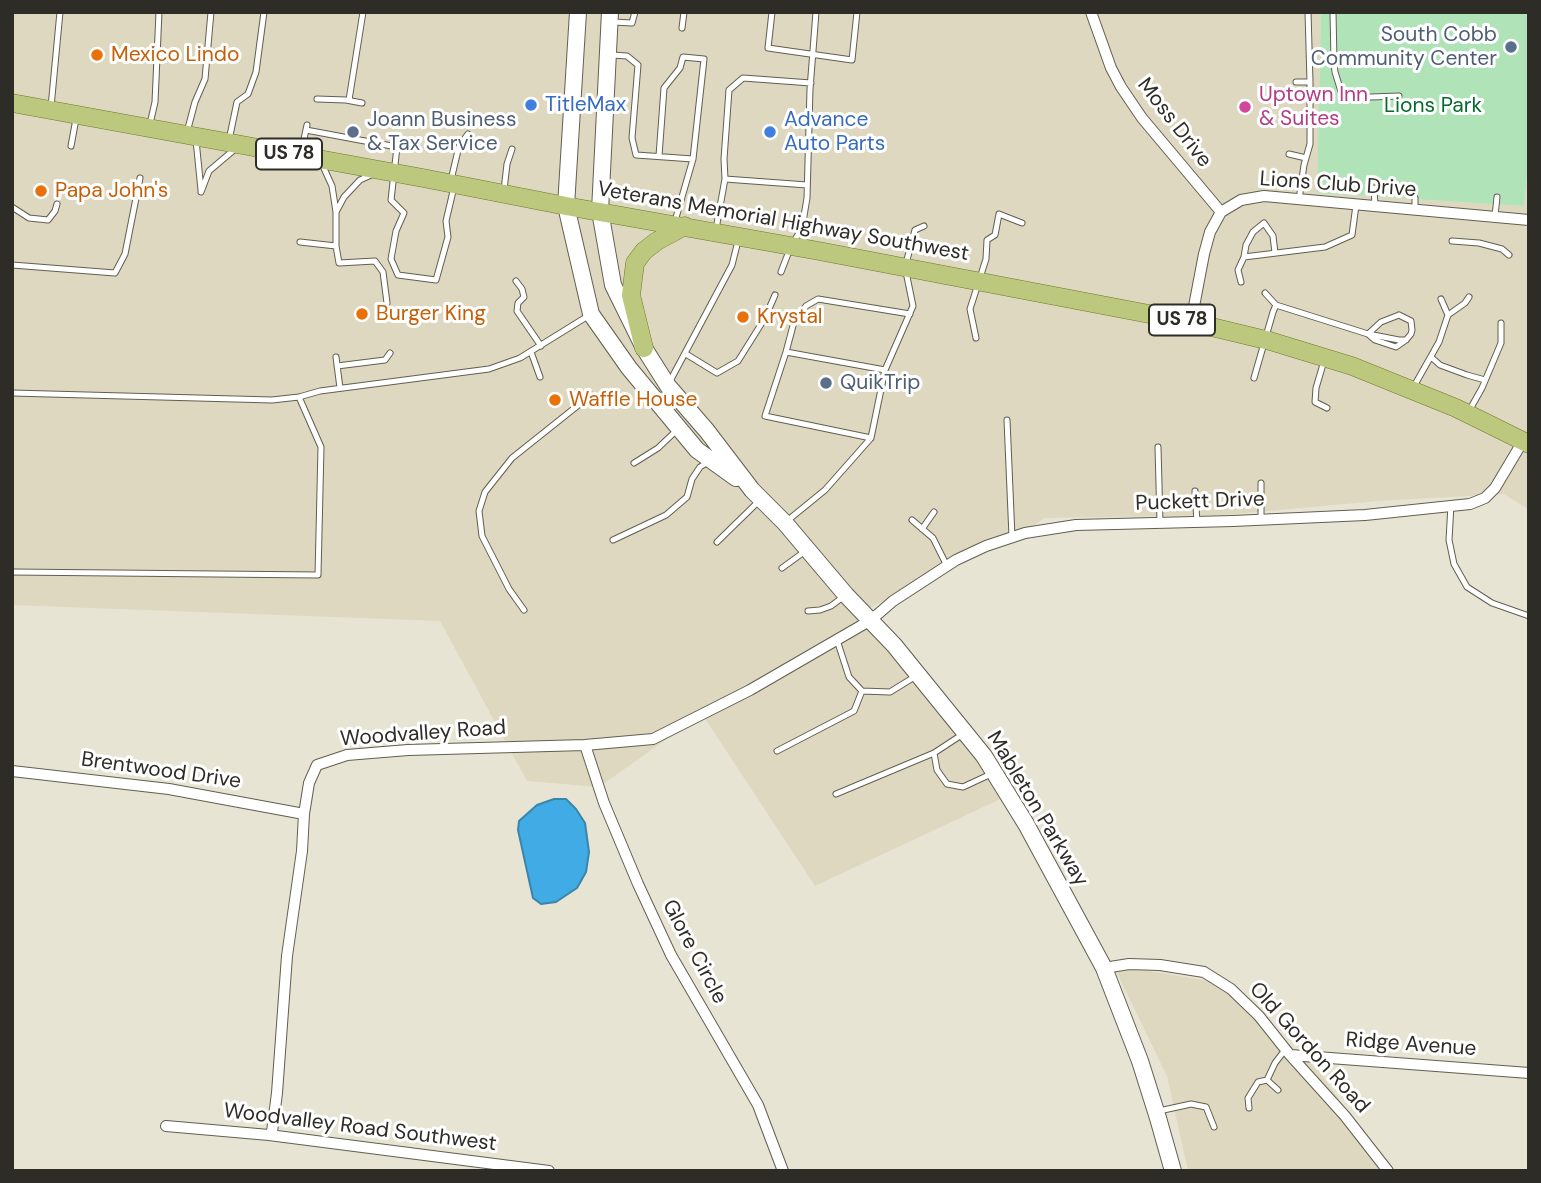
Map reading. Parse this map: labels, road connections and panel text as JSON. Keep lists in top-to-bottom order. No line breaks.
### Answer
{"streets":{"main road":["US 78","Veterans Memorial Highway Southwest","Mableton Parkway"],"street":["Moss Drive","Lions Club Drive","Puckett Drive","Woodvalley Road","Brentwood Drive","Glore Circle","Ridge Avenue","Old Gordon Road","Woodvalley Road Southwest"]},"crossings":[["Moss Drive","Lions Club Drive"],["Veterans Memorial Highway Southwest","Puckett Drive"],["Veterans Memorial Highway Southwest","Mableton Parkway"],["Puckett Drive","Woodvalley Road"],["Puckett Drive","Mableton Parkway"],["Puckett Drive","Glore Circle"],["Woodvalley Road","Brentwood Drive"],["Woodvalley Road","Glore Circle"],["Mableton Parkway","Old Gordon Road"],["Ridge Avenue","Old Gordon Road"]],"parks":["Lions Park"],"places":["South Cobb Community Center","Mexico Lindo","TitleMax","Uptown Inn & Suites","Joann Business & Tax Service","Advance Auto Parts","Papa John's","Burger King","Krystal","QuikTrip","Waffle House"]}
